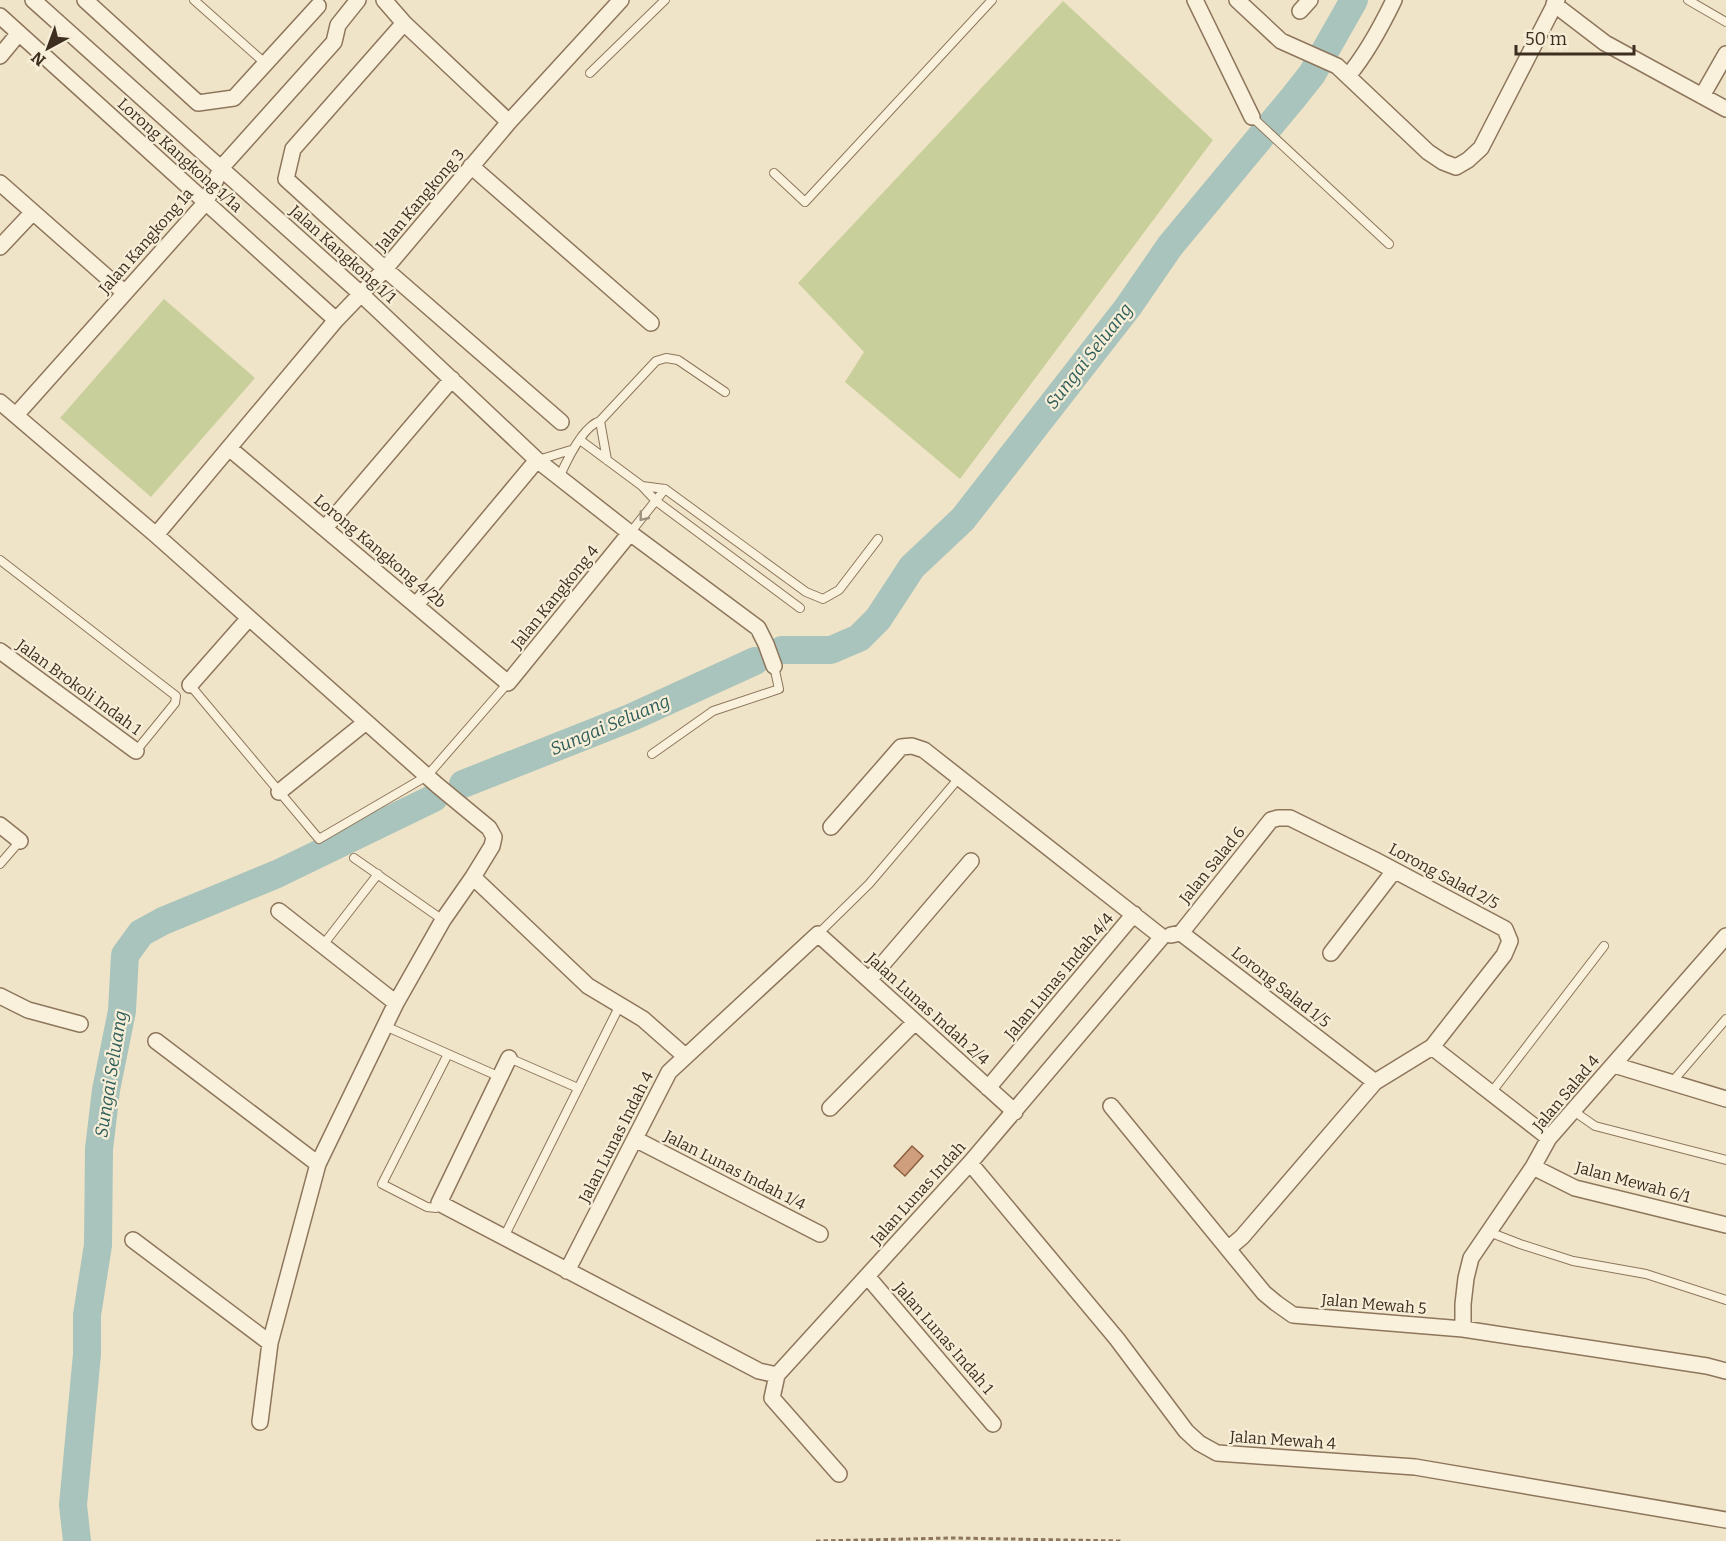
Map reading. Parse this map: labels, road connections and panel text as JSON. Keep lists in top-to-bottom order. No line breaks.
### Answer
{"streets":{"street":["Lorong Kangkong 1/1a","Jalan Kangkong 3","Jalan Kangkong 1a","Jalan Kangkong 1/1","Lorong Kangkong 4/2b","Jalan Kangkong 4","Jalan Brokoli Indah 1","Jalan Salad 6","Lorong Salad 2/5","Jalan Lunas Indah 4/4","Lorong Salad 1/5","Jalan Lunas Indah 2/4","Jalan Salad 4","Jalan Lunas Indah 4","Jalan Lunas Indah 1/4","Jalan Mewah 6/1","Jalan Lunas Indah","Jalan Mewah 5","Jalan Lunas Indah 1","Jalan Mewah 4"]},"crossings":[["Lorong Kangkong 1/1a","Jalan Kangkong 3"],["Lorong Kangkong 1/1a","Jalan Kangkong 1a"],["Jalan Kangkong 3","Jalan Kangkong 1/1"],["Jalan Kangkong 3","Lorong Kangkong 4/2b"],["Jalan Kangkong 1a","Jalan Kangkong 1/1"],["Jalan Kangkong 1/1","Jalan Kangkong 4"],["Lorong Kangkong 4/2b","Jalan Kangkong 4"],["Jalan Salad 6","Lorong Salad 2/5"],["Jalan Salad 6","Lorong Salad 1/5"],["Lorong Salad 2/5","Lorong Salad 1/5"],["Lorong Salad 2/5","Jalan Mewah 5"],["Jalan Lunas Indah 4/4","Jalan Lunas Indah 2/4"],["Jalan Lunas Indah 2/4","Jalan Lunas Indah 4"],["Jalan Lunas Indah 2/4","Jalan Lunas Indah"],["Jalan Salad 4","Jalan Mewah 6/1"],["Jalan Salad 4","Jalan Mewah 5"],["Jalan Lunas Indah 4","Jalan Lunas Indah 1/4"],["Jalan Lunas Indah","Jalan Lunas Indah 1"],["Jalan Lunas Indah","Jalan Mewah 4"]],"water":["Sungai Seluang"],"scale_bar":"50 m","north":"bottom left"}
